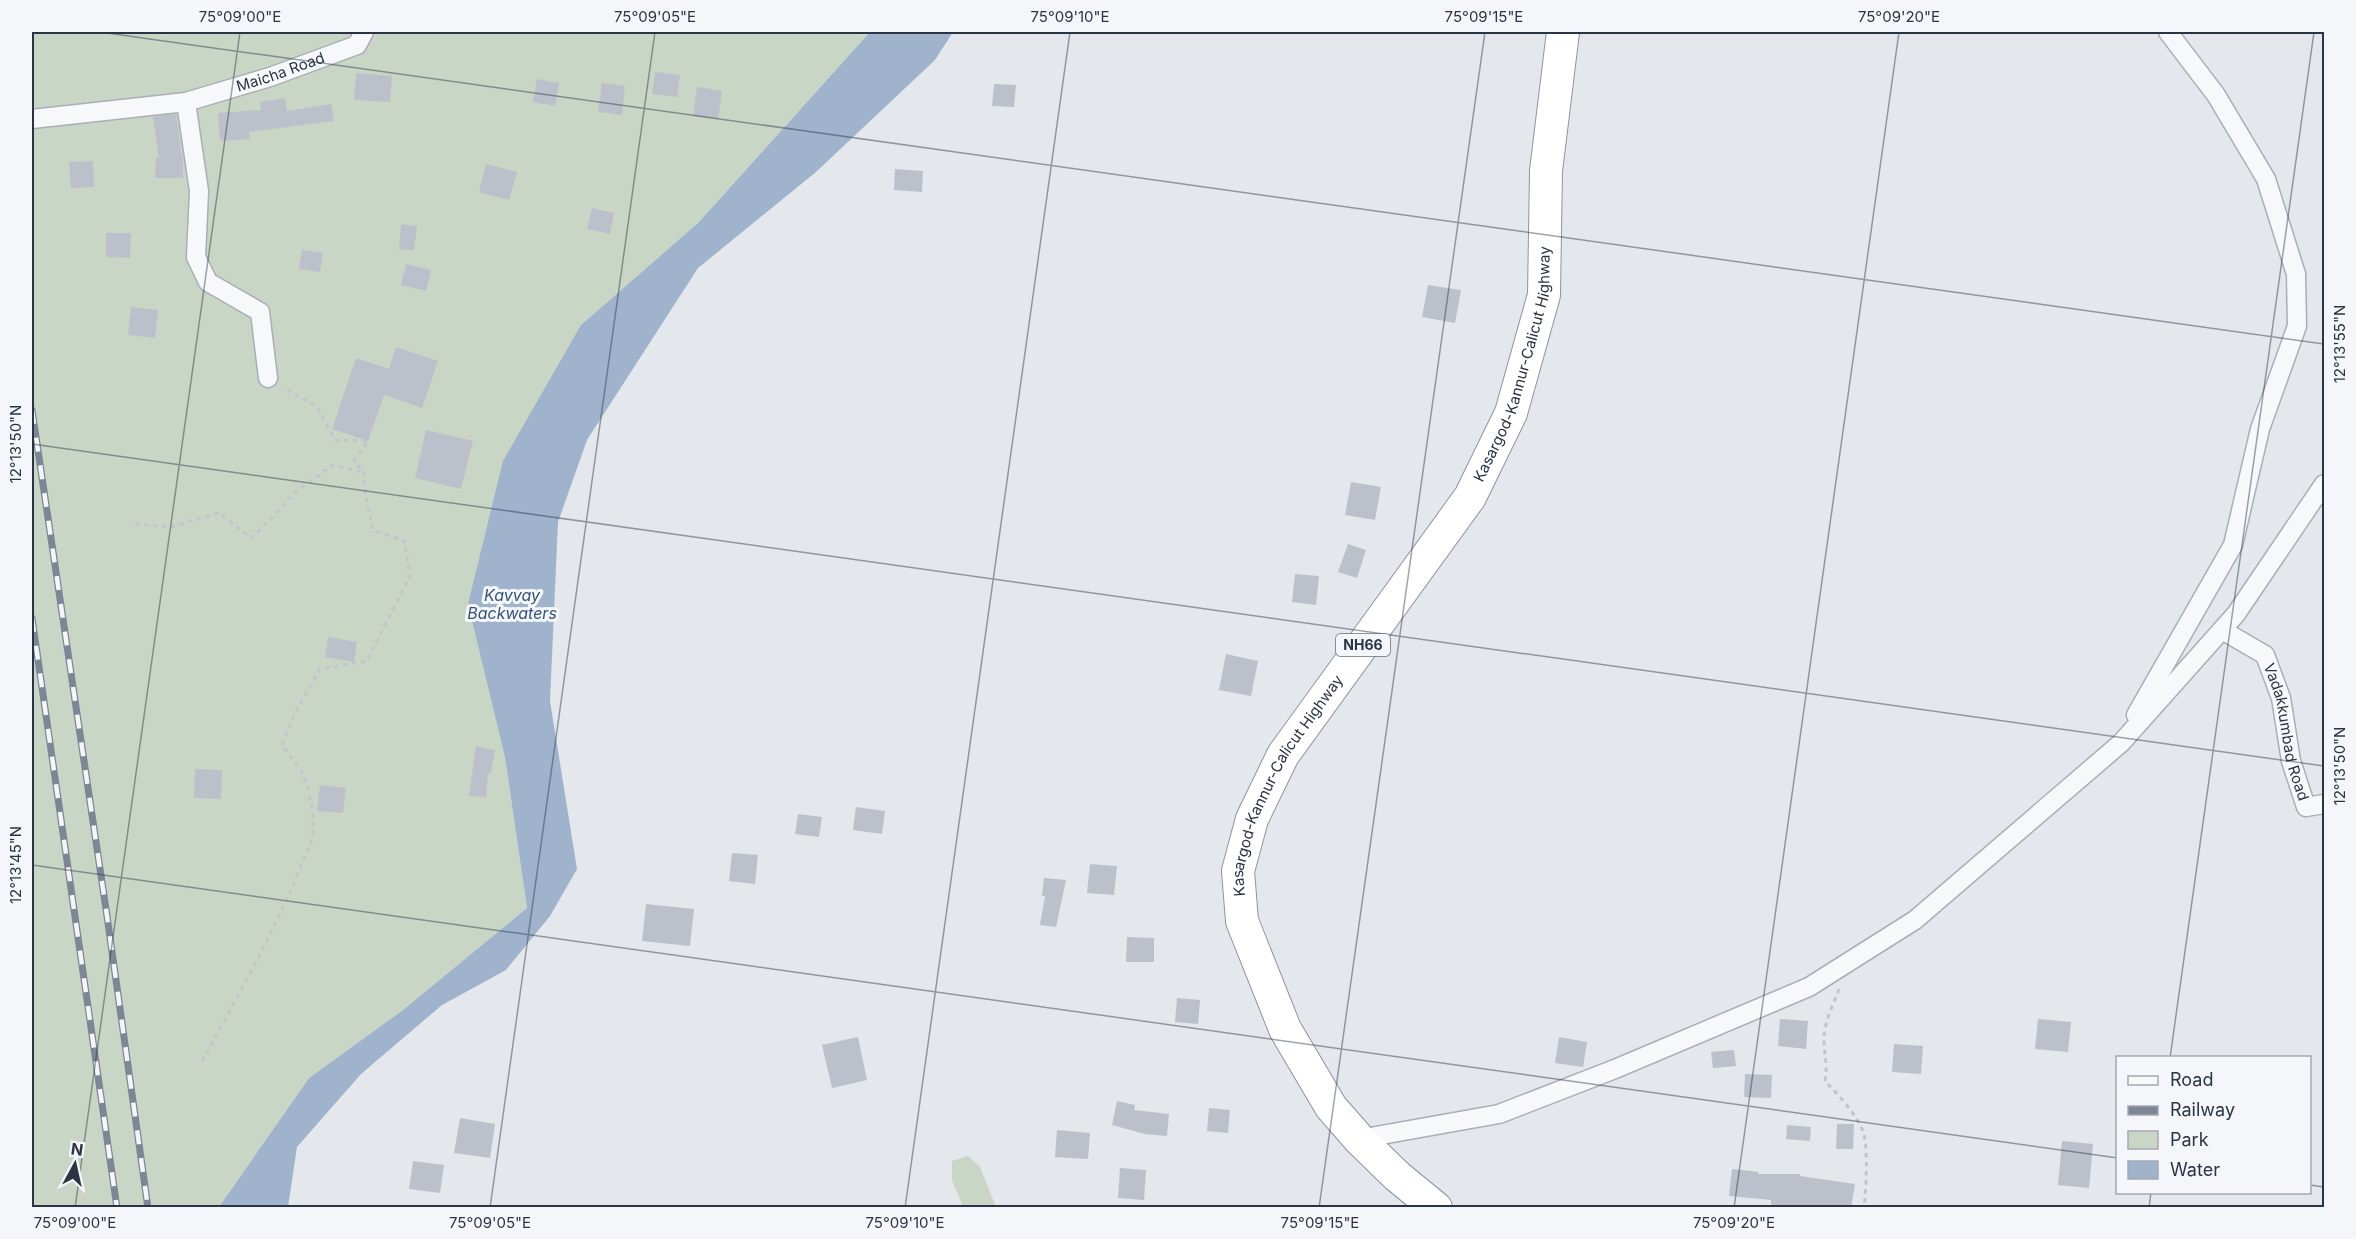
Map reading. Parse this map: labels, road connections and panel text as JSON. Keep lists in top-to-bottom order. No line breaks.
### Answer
{"streets":{"highway":["Kasargod-Kannur-Calicut Highway","NH66"],"street":["Maicha Road","Vadakkumbad Road"]},"water":["Kavvay Backwaters"],"legend":["Road","Railway","Park","Water"],"north":"top","coordinates":["75°09'00\"E","75°09'05\"E","75°09'10\"E","75°09'15\"E","75°09'20\"E","12°13'55\"N","12°13'50\"N","12°13'45\"N"]}
